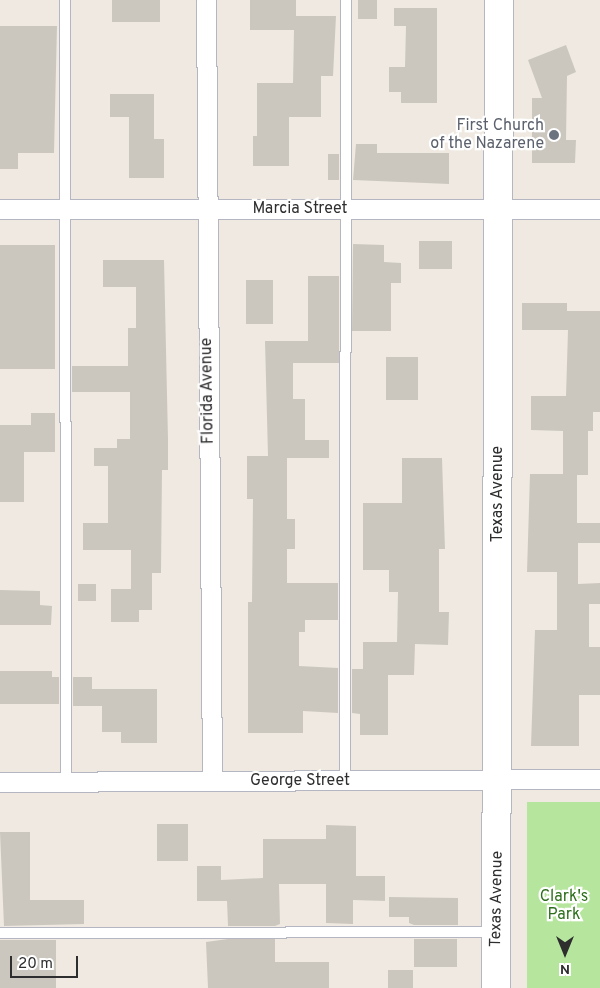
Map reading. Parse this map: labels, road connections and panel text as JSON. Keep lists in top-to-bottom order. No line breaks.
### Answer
{"streets":{"street":["Marcia Street","Florida Avenue","Texas Avenue","George Street"]},"crossings":[["Marcia Street","Florida Avenue"],["Marcia Street","Texas Avenue"],["Florida Avenue","George Street"],["Texas Avenue","George Street"]],"parks":["Clark's Park"],"places":["First Church of the Nazarene"],"scale_bar":"20 m","north":"bottom"}
